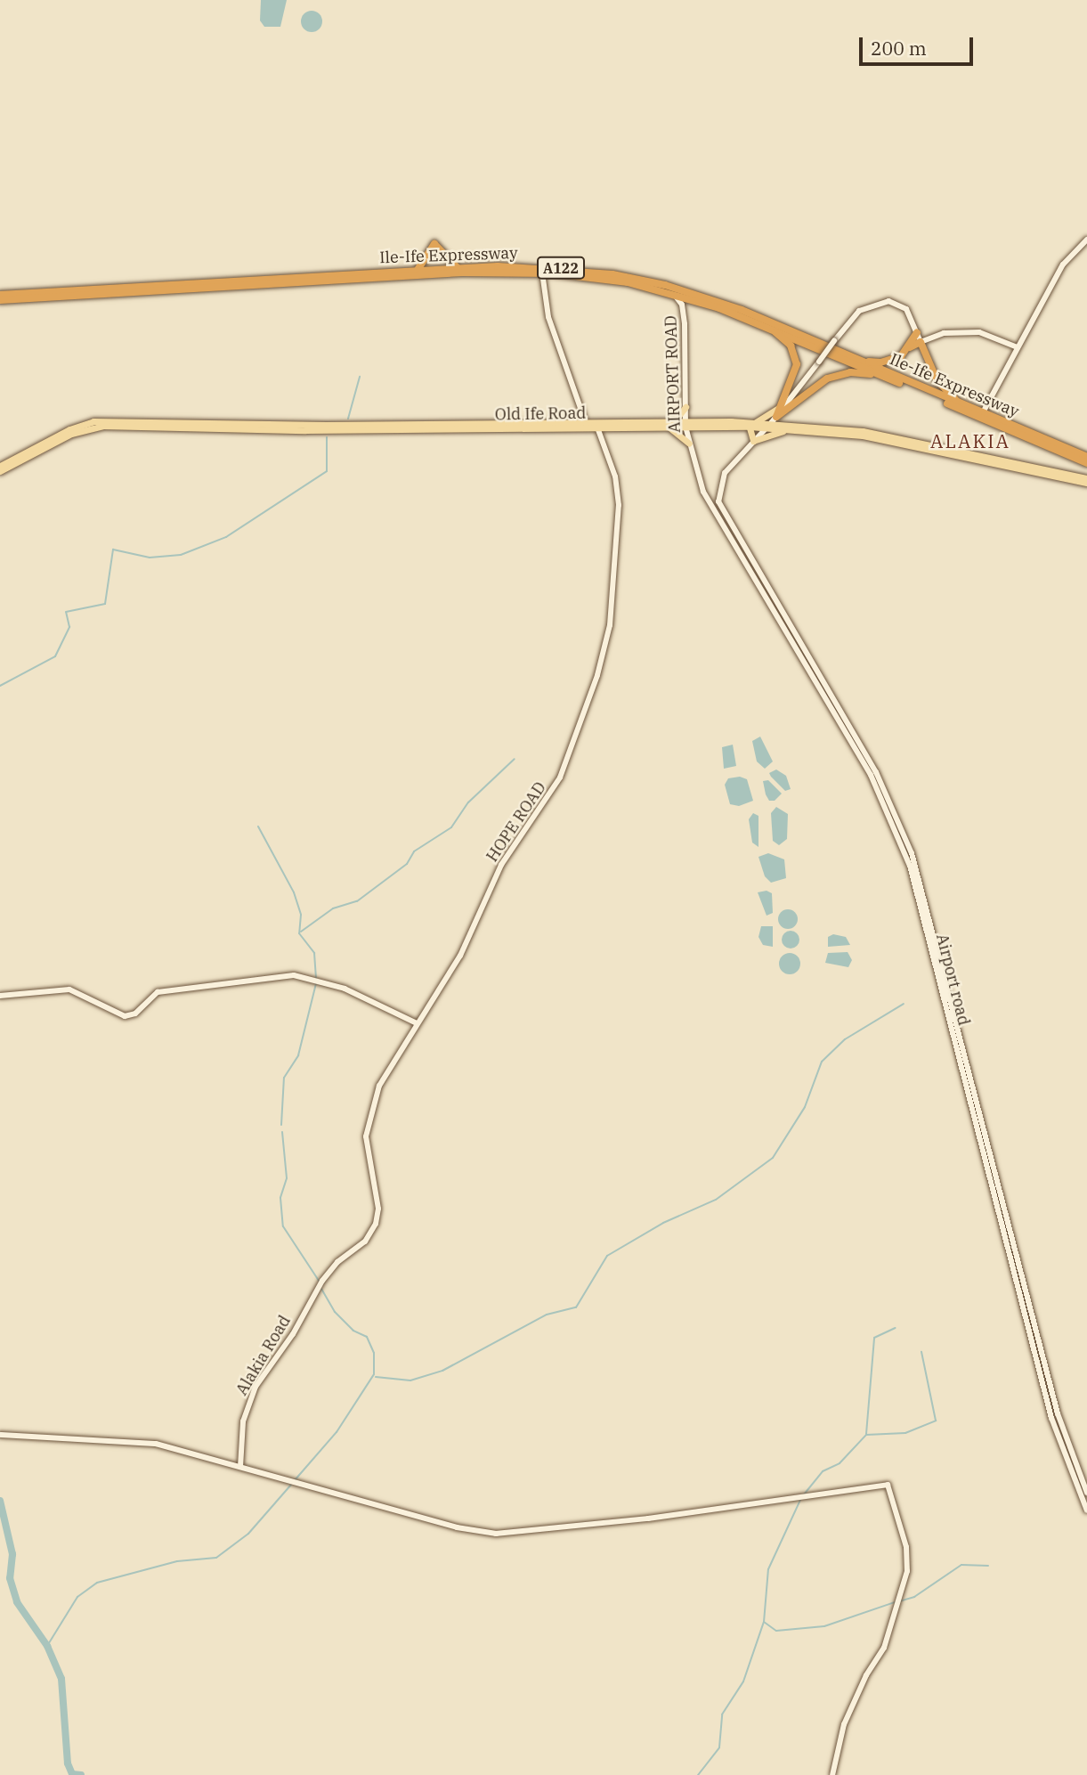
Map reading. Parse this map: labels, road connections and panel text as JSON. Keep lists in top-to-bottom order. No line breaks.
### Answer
{"streets":{"highway":["Ile-Ife Expressway","A122"],"main road":["AIRPORT ROAD","Old Ife Road","HOPE ROAD","Airport road","Alakia Road"]},"crossings":[["Ile-Ife Expressway","AIRPORT ROAD"],["AIRPORT ROAD","Old Ife Road"],["AIRPORT ROAD","Airport road"],["Old Ife Road","HOPE ROAD"],["HOPE ROAD","Alakia Road"]],"districts":["ALAKIA"],"scale_bar":"200 m"}
